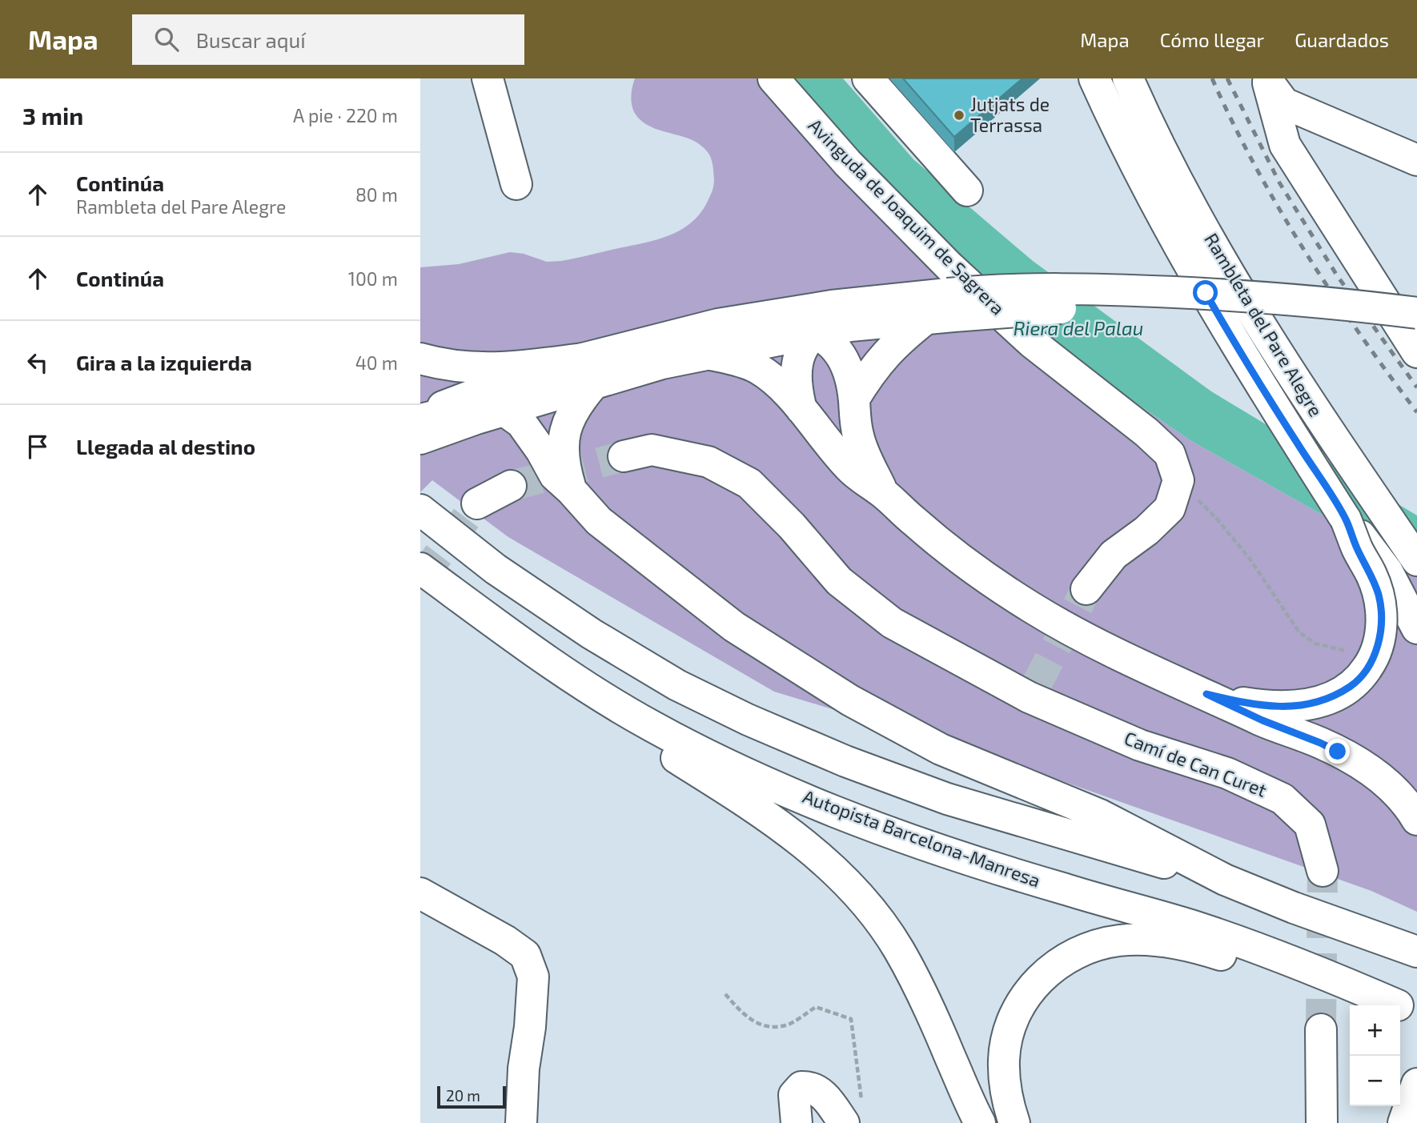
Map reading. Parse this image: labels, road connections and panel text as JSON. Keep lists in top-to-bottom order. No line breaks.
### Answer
{"streets":{"main road":["Avinguda de Joaquim de Sagrera","Rambleta del Pare Alegre","Camí de Can Curet","Autopista Barcelona-Manresa"]},"water":["Riera del Palau"],"places":["Jutjats de Terrassa"],"scale_bar":"20 m","page":{"header":"Mapa","search":"Buscar aquí","nav":["Mapa","Cómo llegar","Guardados"],"heading":["3 min","A pie · 220 m"],"list":[["Continúa","Rambleta del Pare Alegre","80 m"],["Continúa","100 m"],["Gira a la izquierda","40 m"],"Llegada al destino"],"map_buttons":["+","−"],"scale":"20 m"}}
